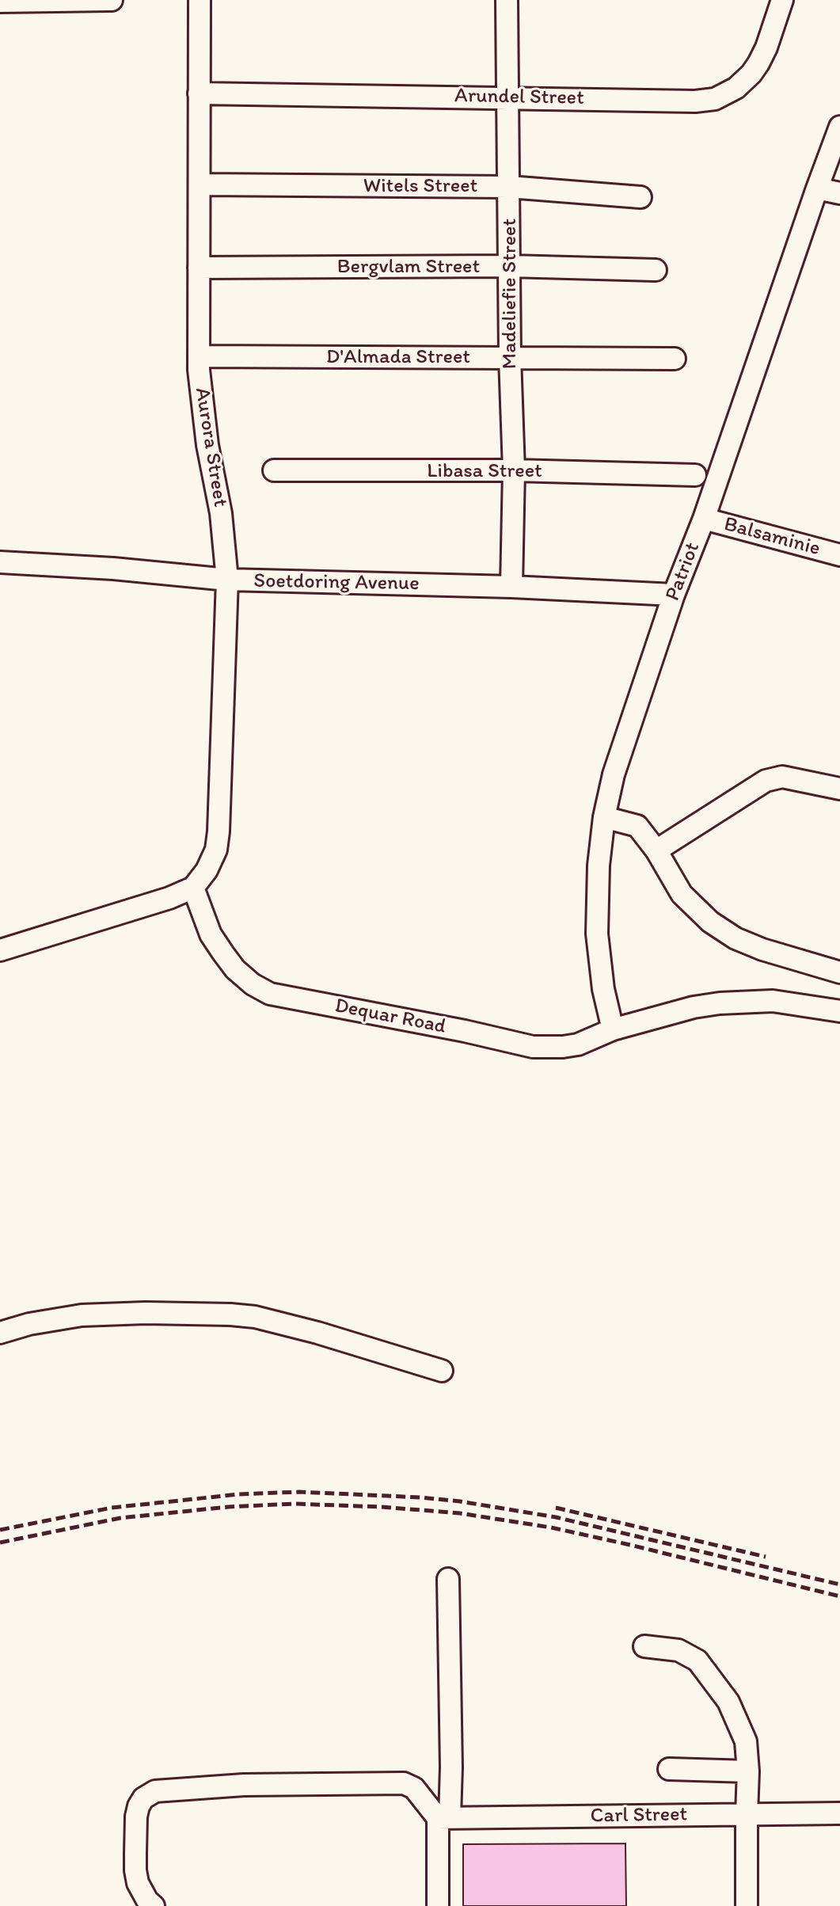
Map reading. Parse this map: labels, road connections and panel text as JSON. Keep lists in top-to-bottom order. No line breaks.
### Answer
{"streets":{"street":["Arundel Street","Witels Street","Bergvlam Street","Madeliefie Street","D'Almada Street","Aurora Street","Libasa Street","Balsaminie","Patriot","Soetdoring Avenue","Dequar Road","Carl Street"]},"crossings":[["Arundel Street","Madeliefie Street"],["Arundel Street","Aurora Street"],["Witels Street","Madeliefie Street"],["Witels Street","Aurora Street"],["Bergvlam Street","Madeliefie Street"],["Bergvlam Street","Aurora Street"],["Madeliefie Street","D'Almada Street"],["Madeliefie Street","Libasa Street"],["Madeliefie Street","Soetdoring Avenue"],["D'Almada Street","Aurora Street"],["Aurora Street","Soetdoring Avenue"],["Aurora Street","Dequar Road"],["Balsaminie","Patriot"],["Patriot","Soetdoring Avenue"],["Patriot","Dequar Road"]]}
